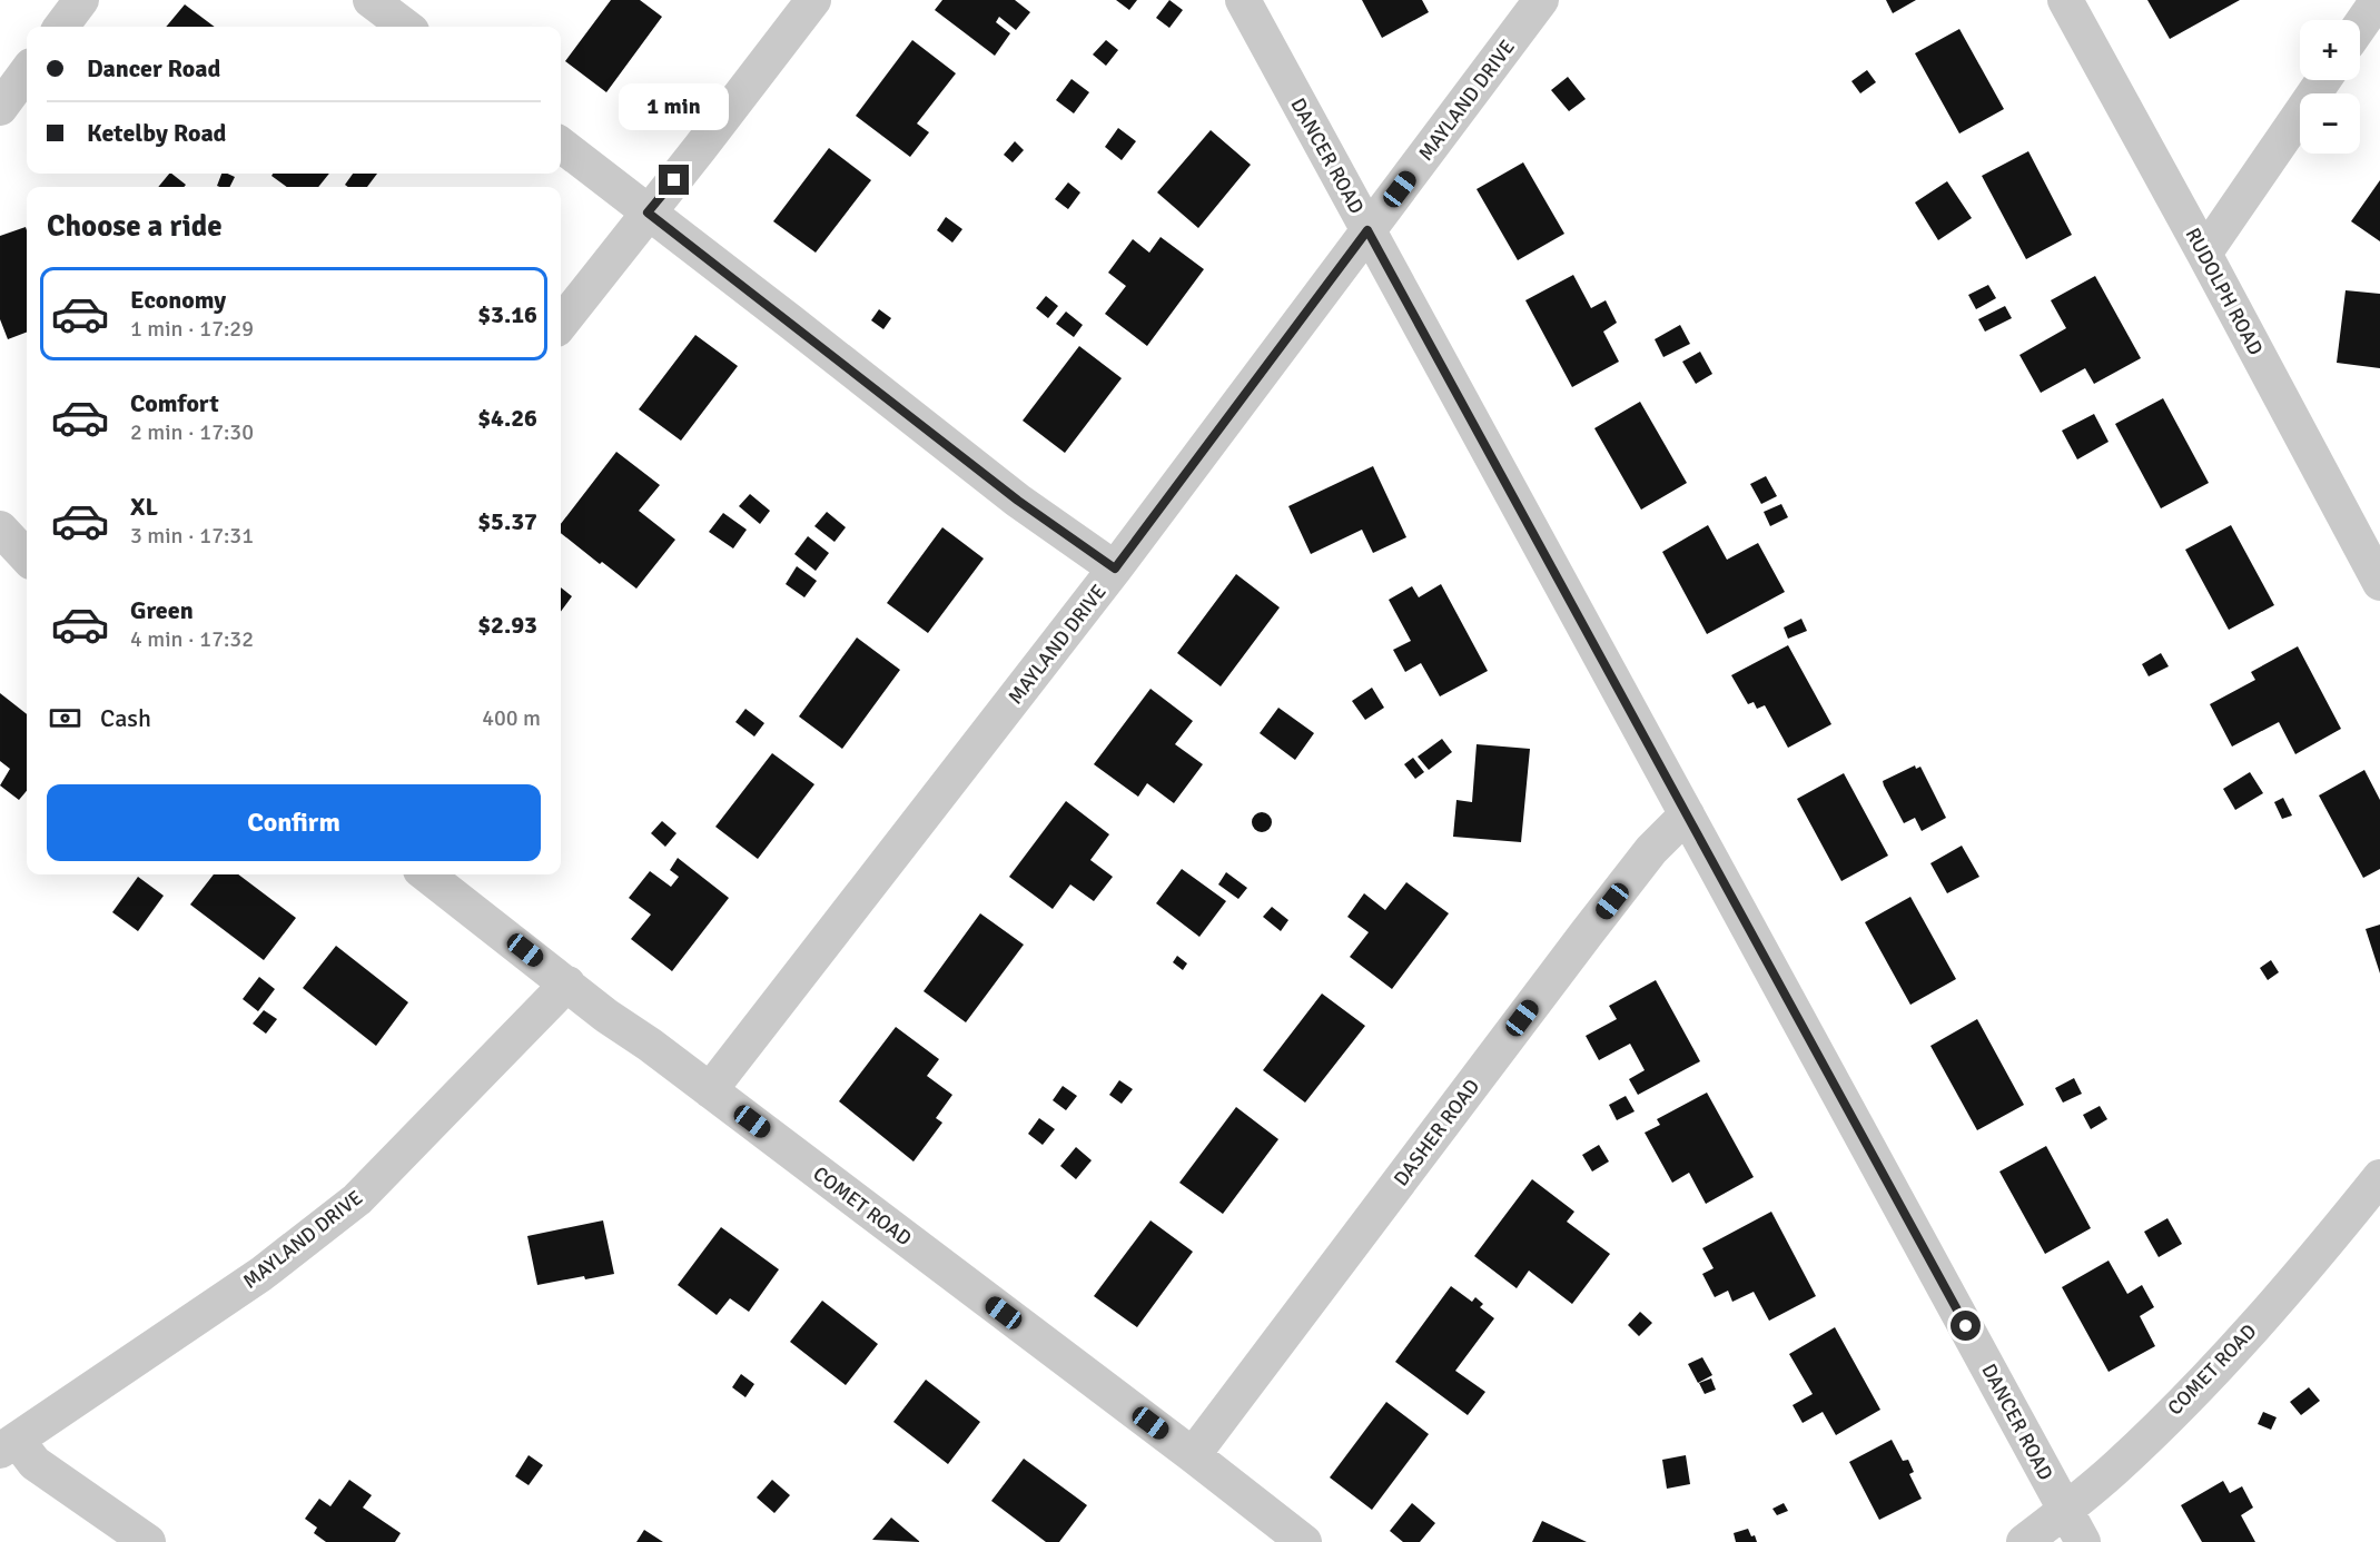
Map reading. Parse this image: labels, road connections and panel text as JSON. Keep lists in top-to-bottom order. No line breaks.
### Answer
{"streets":{"street":["MAYLAND DRIVE","DANCER ROAD","RUDOLPH ROAD","DASHER ROAD","COMET ROAD"]},"crossings":[["MAYLAND DRIVE","DANCER ROAD"],["MAYLAND DRIVE","COMET ROAD"],["DANCER ROAD","DASHER ROAD"],["DANCER ROAD","COMET ROAD"],["DASHER ROAD","COMET ROAD"]],"page":{"map_buttons":["+","−"],"banner":["Dancer Road","Ketelby Road"],"bubble":"1 min","heading":"Choose a ride","list":[{"name":"Economy","note":"1 min · 17:29","value":"$3.16"},{"name":"Comfort","note":"2 min · 17:30","value":"$4.26"},{"name":"XL","note":"3 min · 17:31","value":"$5.37"},{"name":"Green","note":"4 min · 17:32","value":"$2.93"}],"pay":["Cash","400 m"],"buttons":"Confirm"}}
